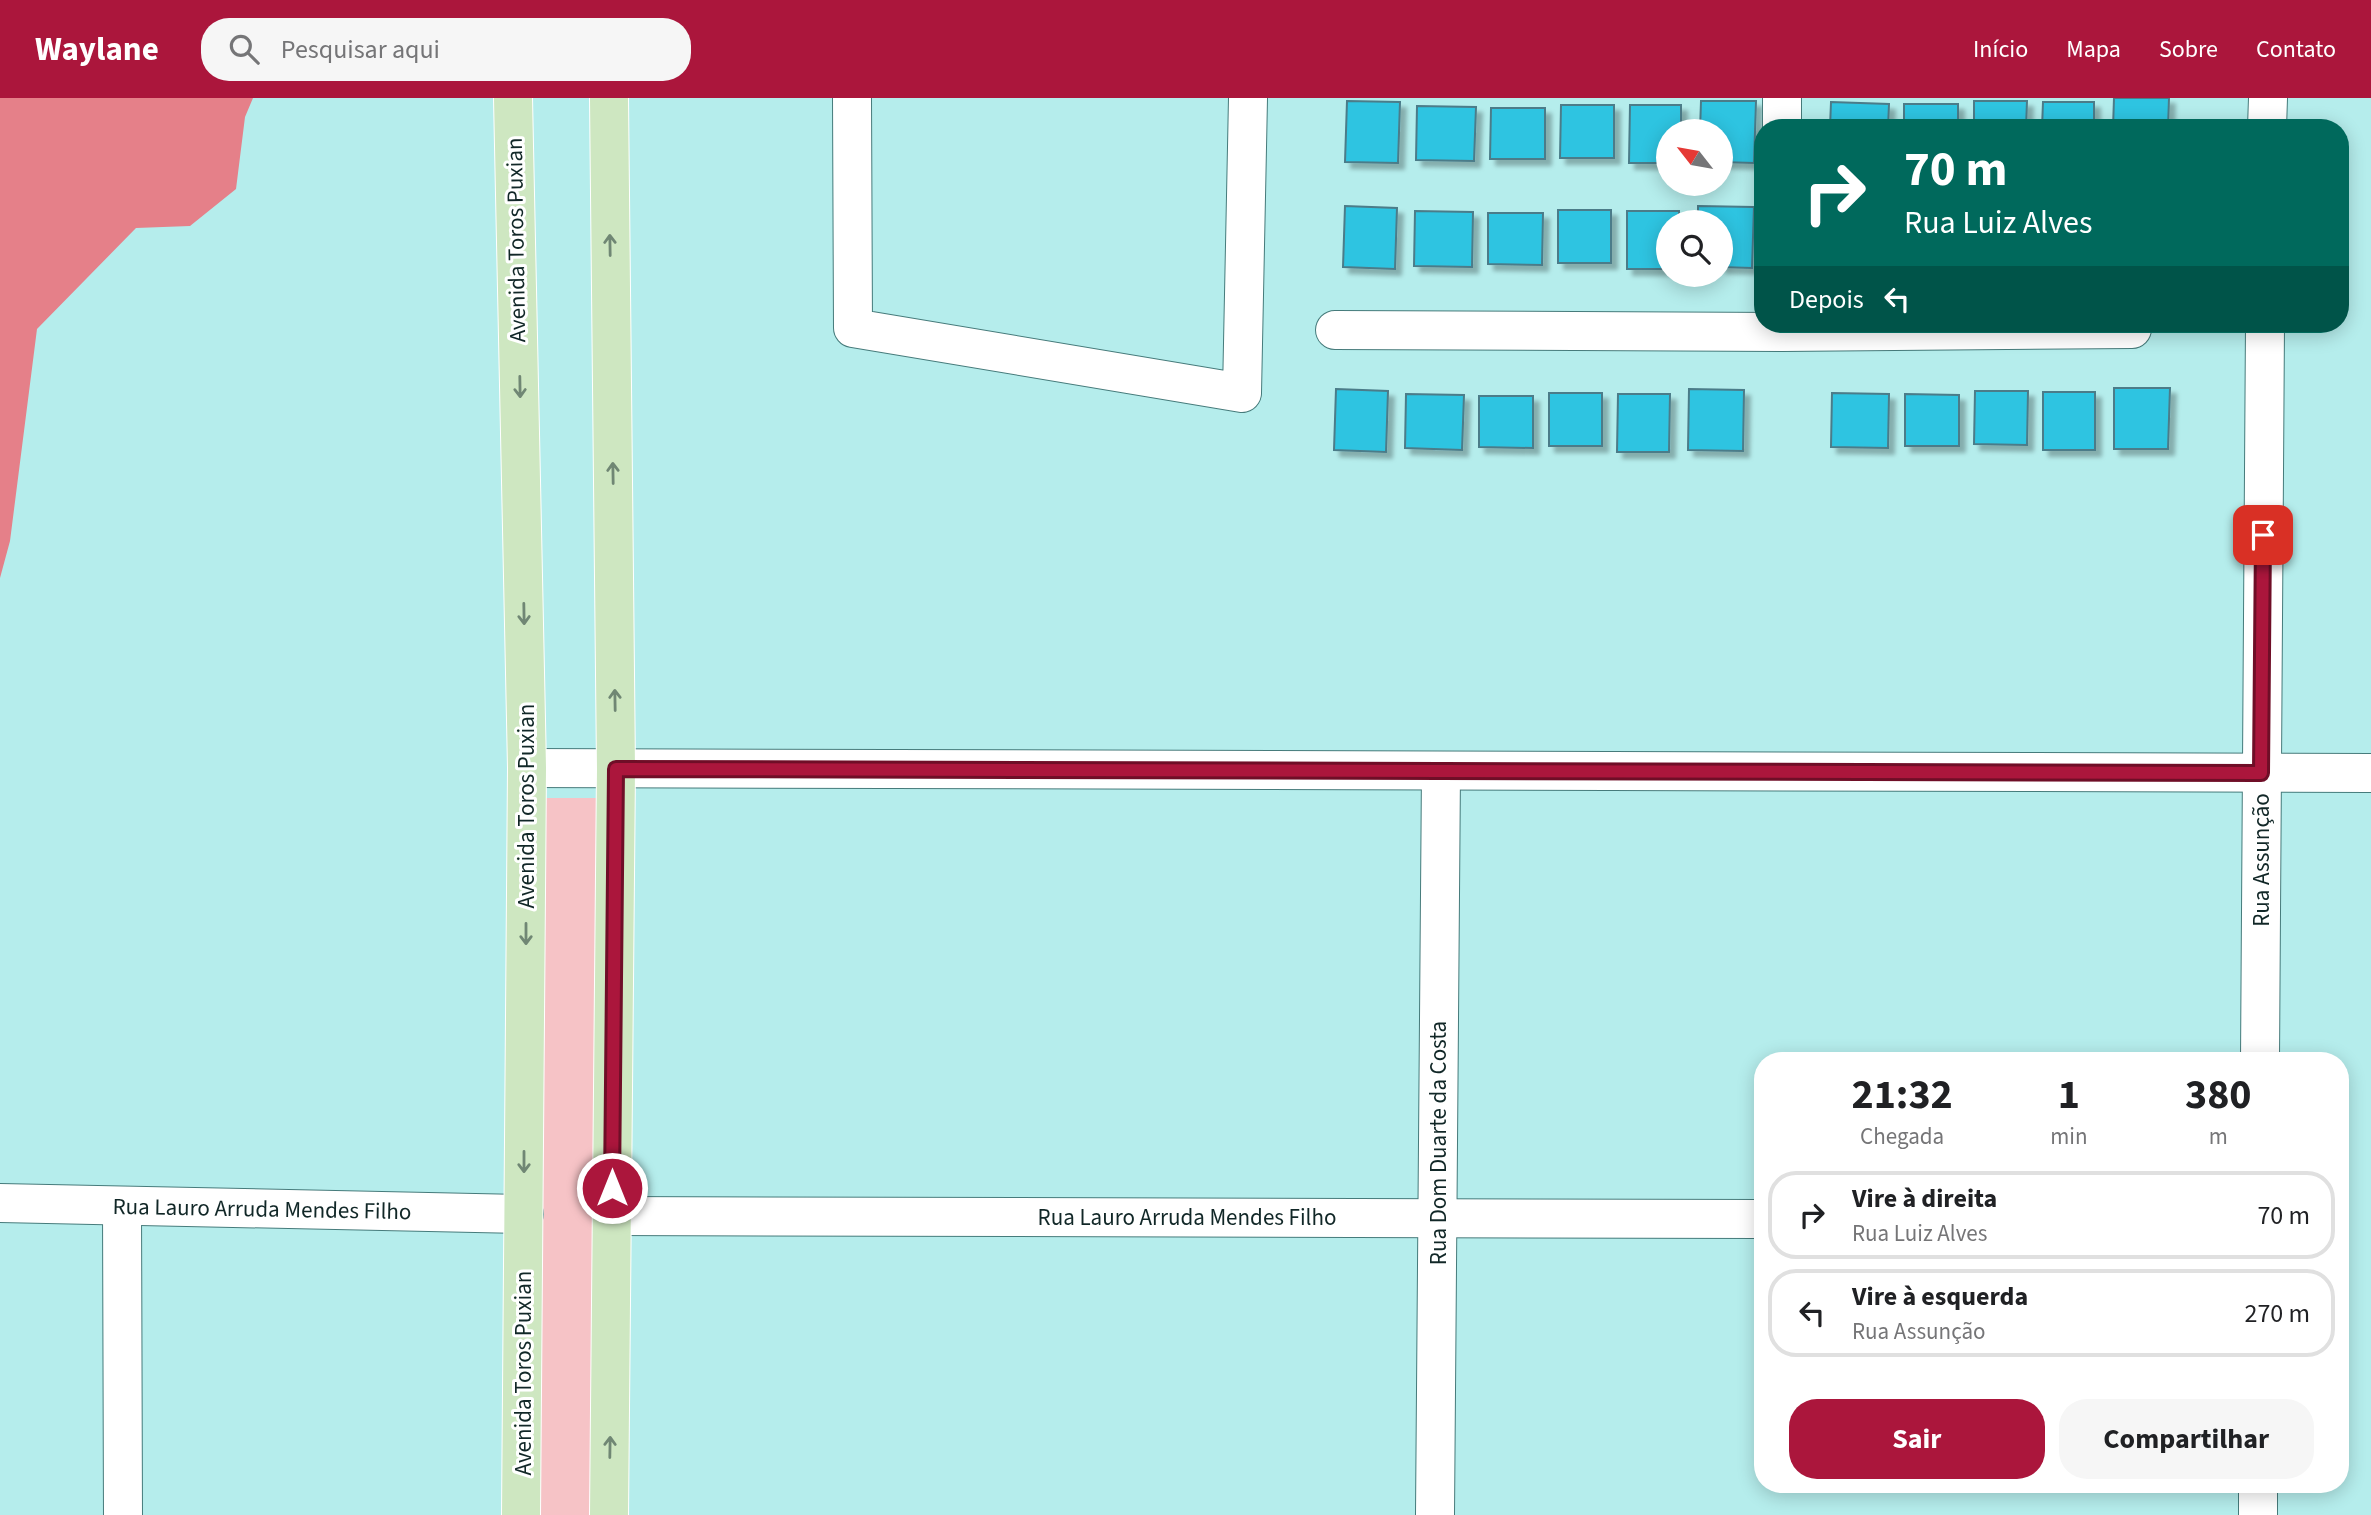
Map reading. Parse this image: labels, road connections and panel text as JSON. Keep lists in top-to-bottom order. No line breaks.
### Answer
{"streets":{"main road":["Avenida Toros Puxian"],"street":["Rua Assunção","Rua Dom Duarte da Costa","Rua Lauro Arruda Mendes Filho"]},"crossings":[["Avenida Toros Puxian","Rua Lauro Arruda Mendes Filho"],["Rua Dom Duarte da Costa","Rua Lauro Arruda Mendes Filho"]],"north":"top left","page":{"header":"Waylane","search":"Pesquisar aqui","nav":["Início","Mapa","Sobre","Contato"],"turn":["70 m","Rua Luiz Alves"],"then":"Depois","eta":["21:32","Chegada","1","min","380","m"],"list":[{"name":"Vire à direita","note":"Rua Luiz Alves","value":"70 m"},{"name":"Vire à esquerda","note":"Rua Assunção","value":"270 m"}],"buttons":["Sair","Compartilhar"]}}
